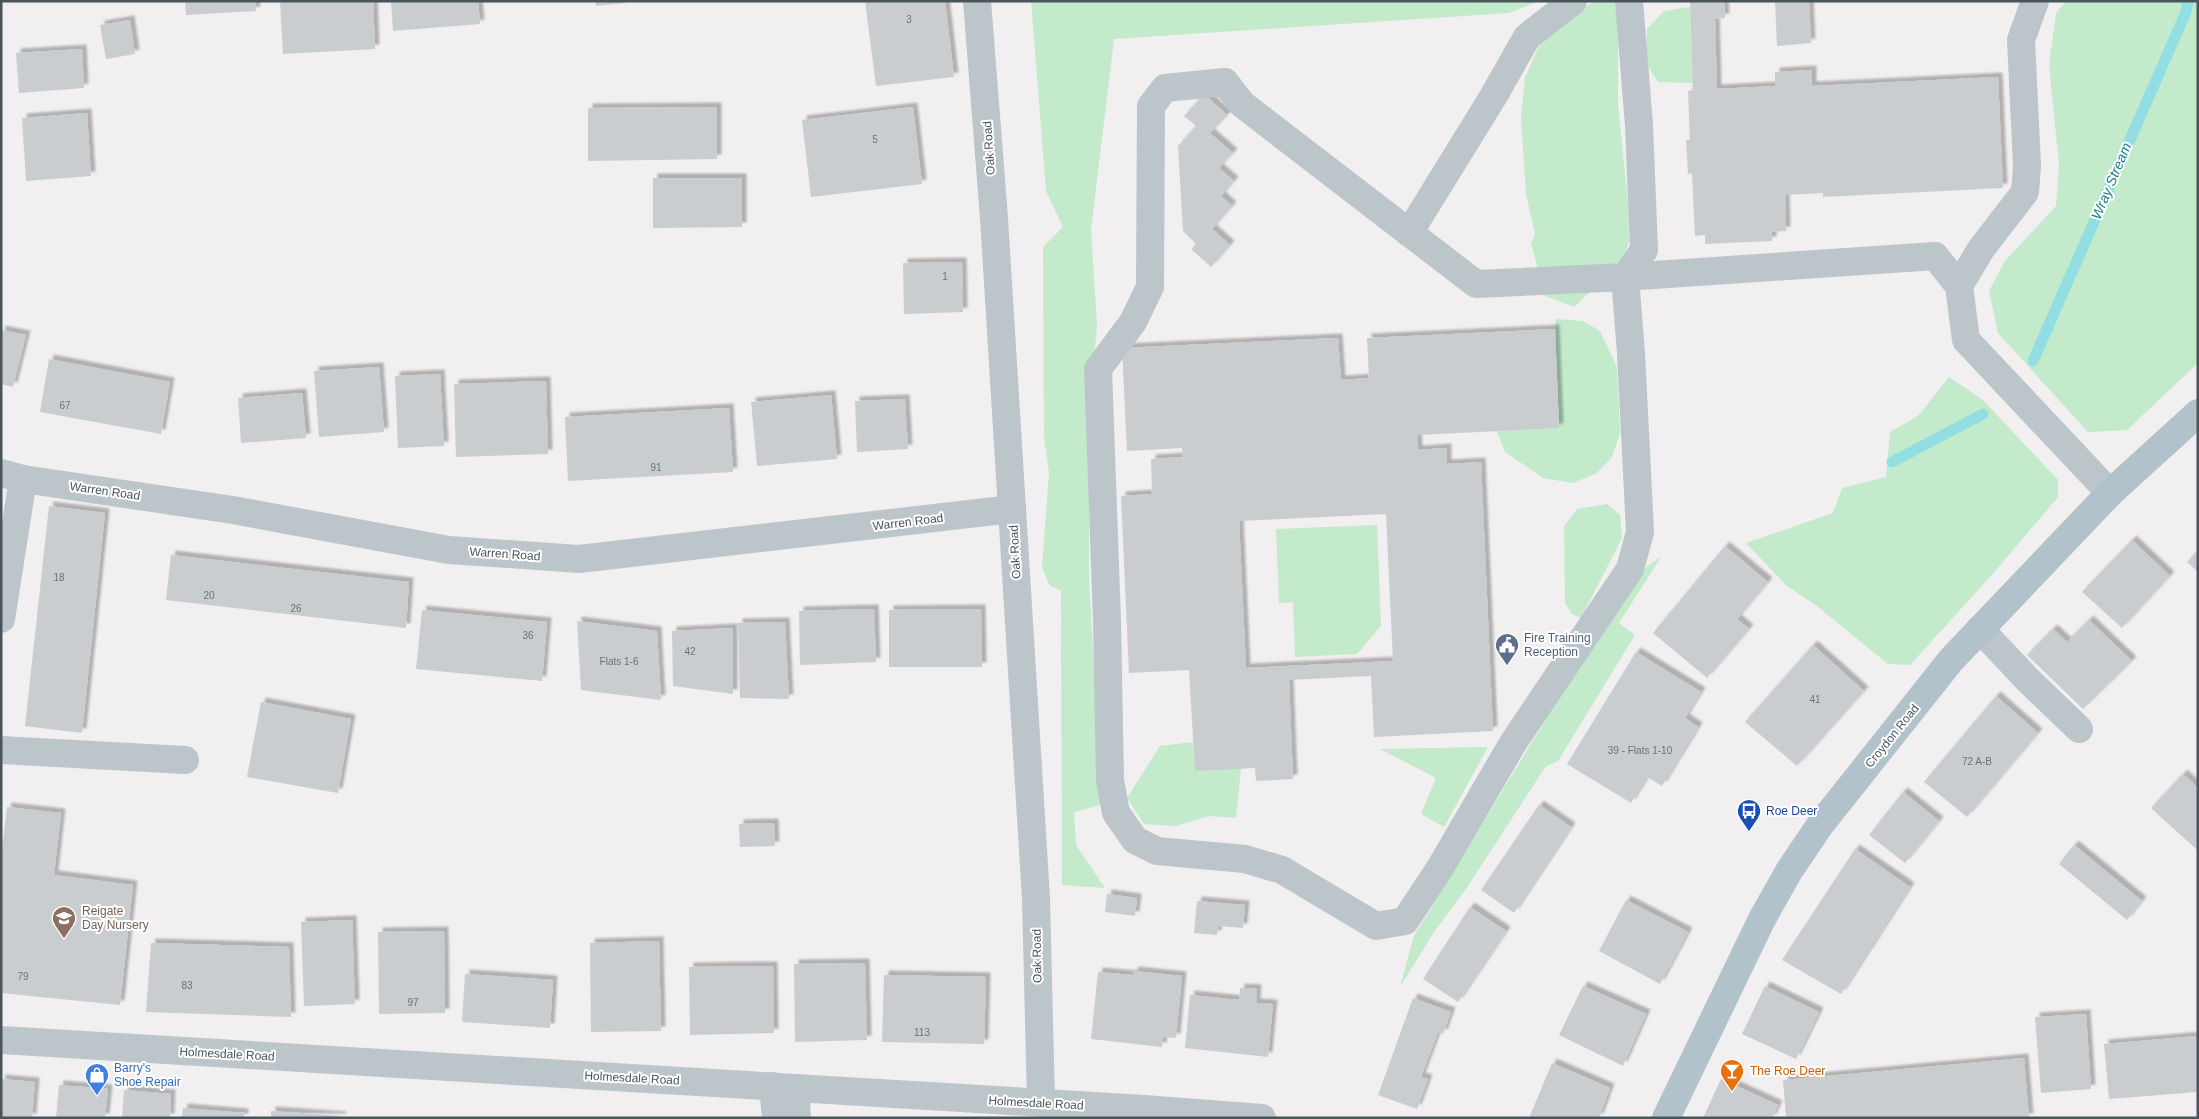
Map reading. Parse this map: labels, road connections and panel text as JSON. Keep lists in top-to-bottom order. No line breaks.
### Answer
{"streets":{"main road":["Croydon Road"],"street":["Oak Road","Warren Road","Holmesdale Road"]},"crossings":[["Oak Road","Warren Road"],["Oak Road","Holmesdale Road"]],"water":["Wray Stream"],"places":{"public building":["Fire Training Reception"],"bus stop":["Roe Deer"],"school or university":["Reigate Day Nursery"],"bar":["The Roe Deer"],"shop":["Barry's Shoe Repair"]},"house_numbers":["3","5","1","67","91","18","20","26","36","42","Flats 1-6","41","39 - Flats 1-10","72 A-B","79","83","97","113"]}
